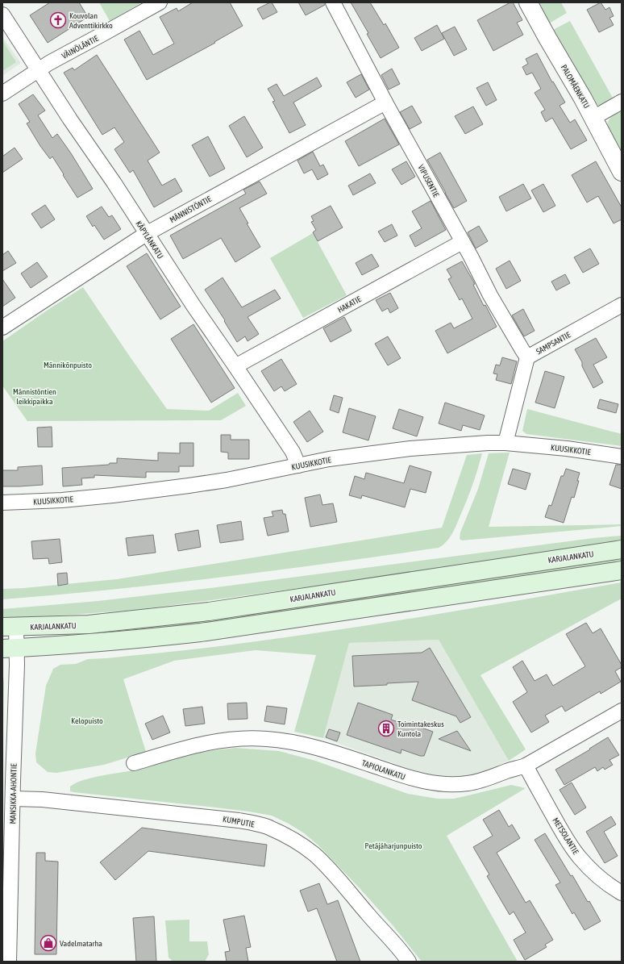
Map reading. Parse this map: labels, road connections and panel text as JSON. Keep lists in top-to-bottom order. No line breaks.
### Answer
{"streets":{"main road":["KARJALANKATU"],"street":["VÄINÖLÄNTIE","PALOMÄENKATU","VIPUSENTIE","MÄNNISTÖNTIE","KÄPYLÄNKATU","HAKATIE","SAMPSANTIE","KUUSIKKOTIE","TAPIOLANKATU","MANSIKKA-AHONTIE","KUMPUTIE","METSOLANTIE"]},"crossings":[["VÄINÖLÄNTIE","KÄPYLÄNKATU"],["VIPUSENTIE","MÄNNISTÖNTIE"],["VIPUSENTIE","HAKATIE"],["VIPUSENTIE","SAMPSANTIE"],["MÄNNISTÖNTIE","KÄPYLÄNKATU"],["KÄPYLÄNKATU","HAKATIE"],["KÄPYLÄNKATU","KUUSIKKOTIE"],["SAMPSANTIE","KUUSIKKOTIE"],["KARJALANKATU","MANSIKKA-AHONTIE"],["TAPIOLANKATU","METSOLANTIE"],["MANSIKKA-AHONTIE","KUMPUTIE"]],"parks":["Männikönpuisto","Männistöntien leikkipaikka","Kelopuisto","Petäjäharjunpuisto"],"places":{"church":["Kouvolan Adventtikirkko"],"building":["Toimintakeskus Kuntola"],"shop":["Vadelmatarha"]}}
